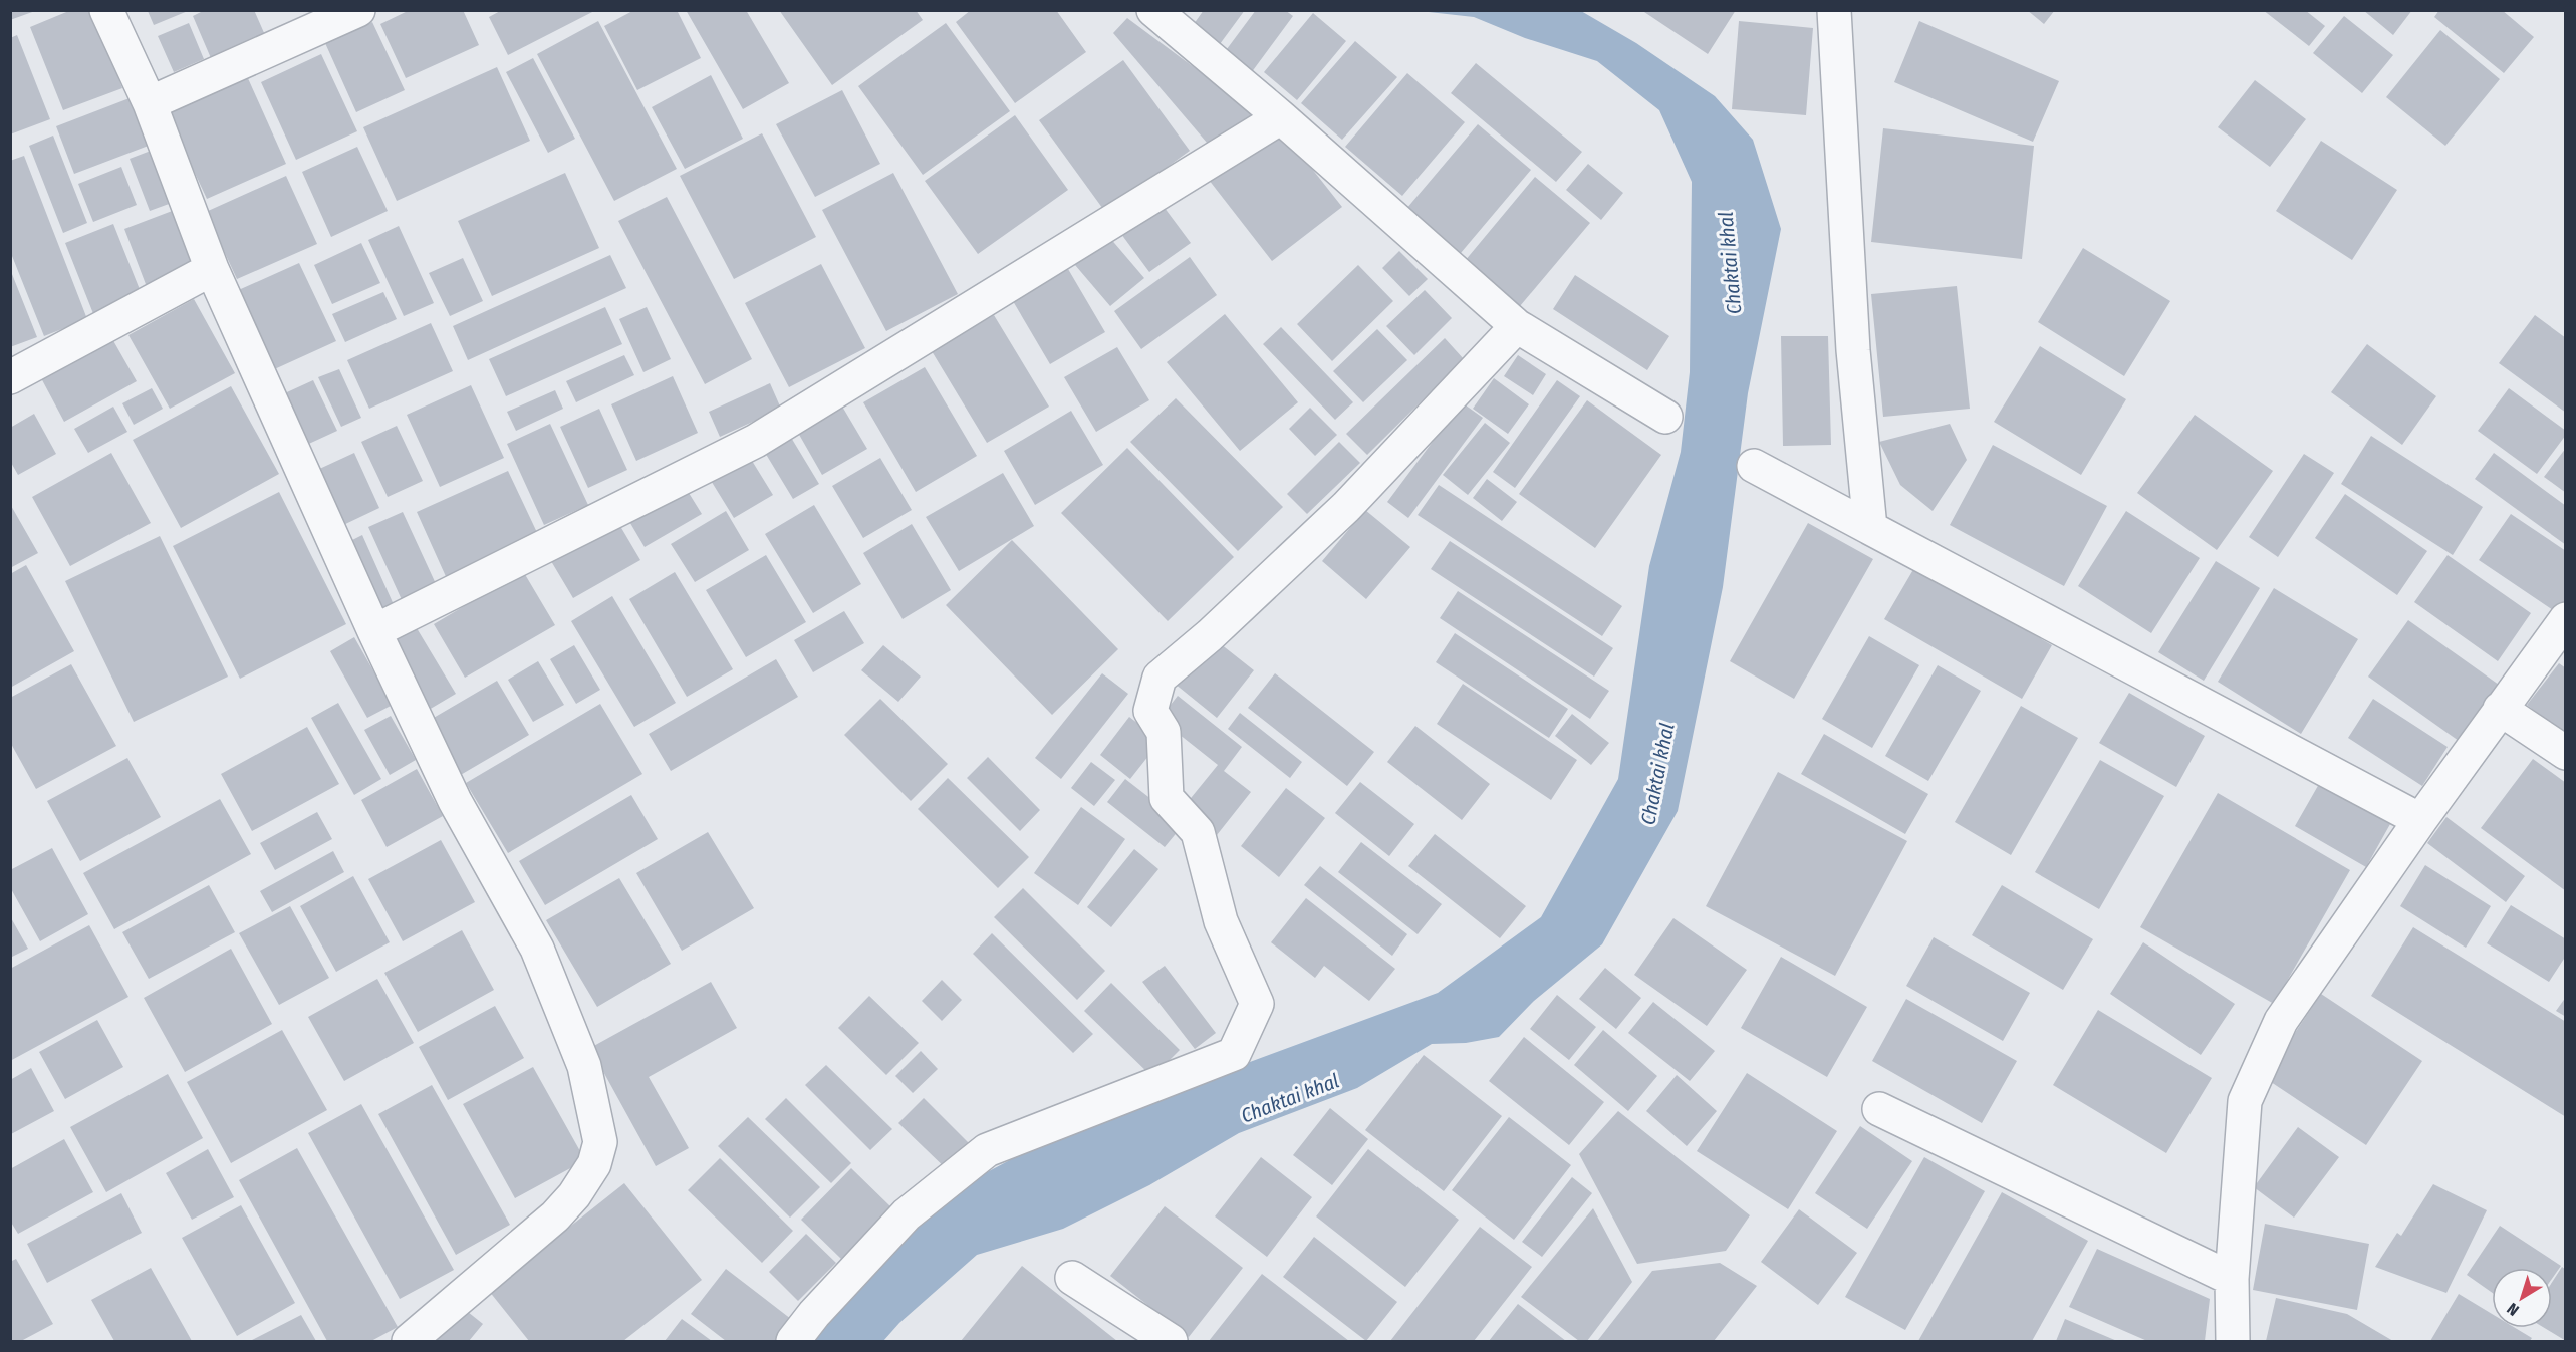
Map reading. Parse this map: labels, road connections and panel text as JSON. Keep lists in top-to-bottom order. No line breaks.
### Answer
{"water":["Chaktai khal"],"north":"bottom left"}
